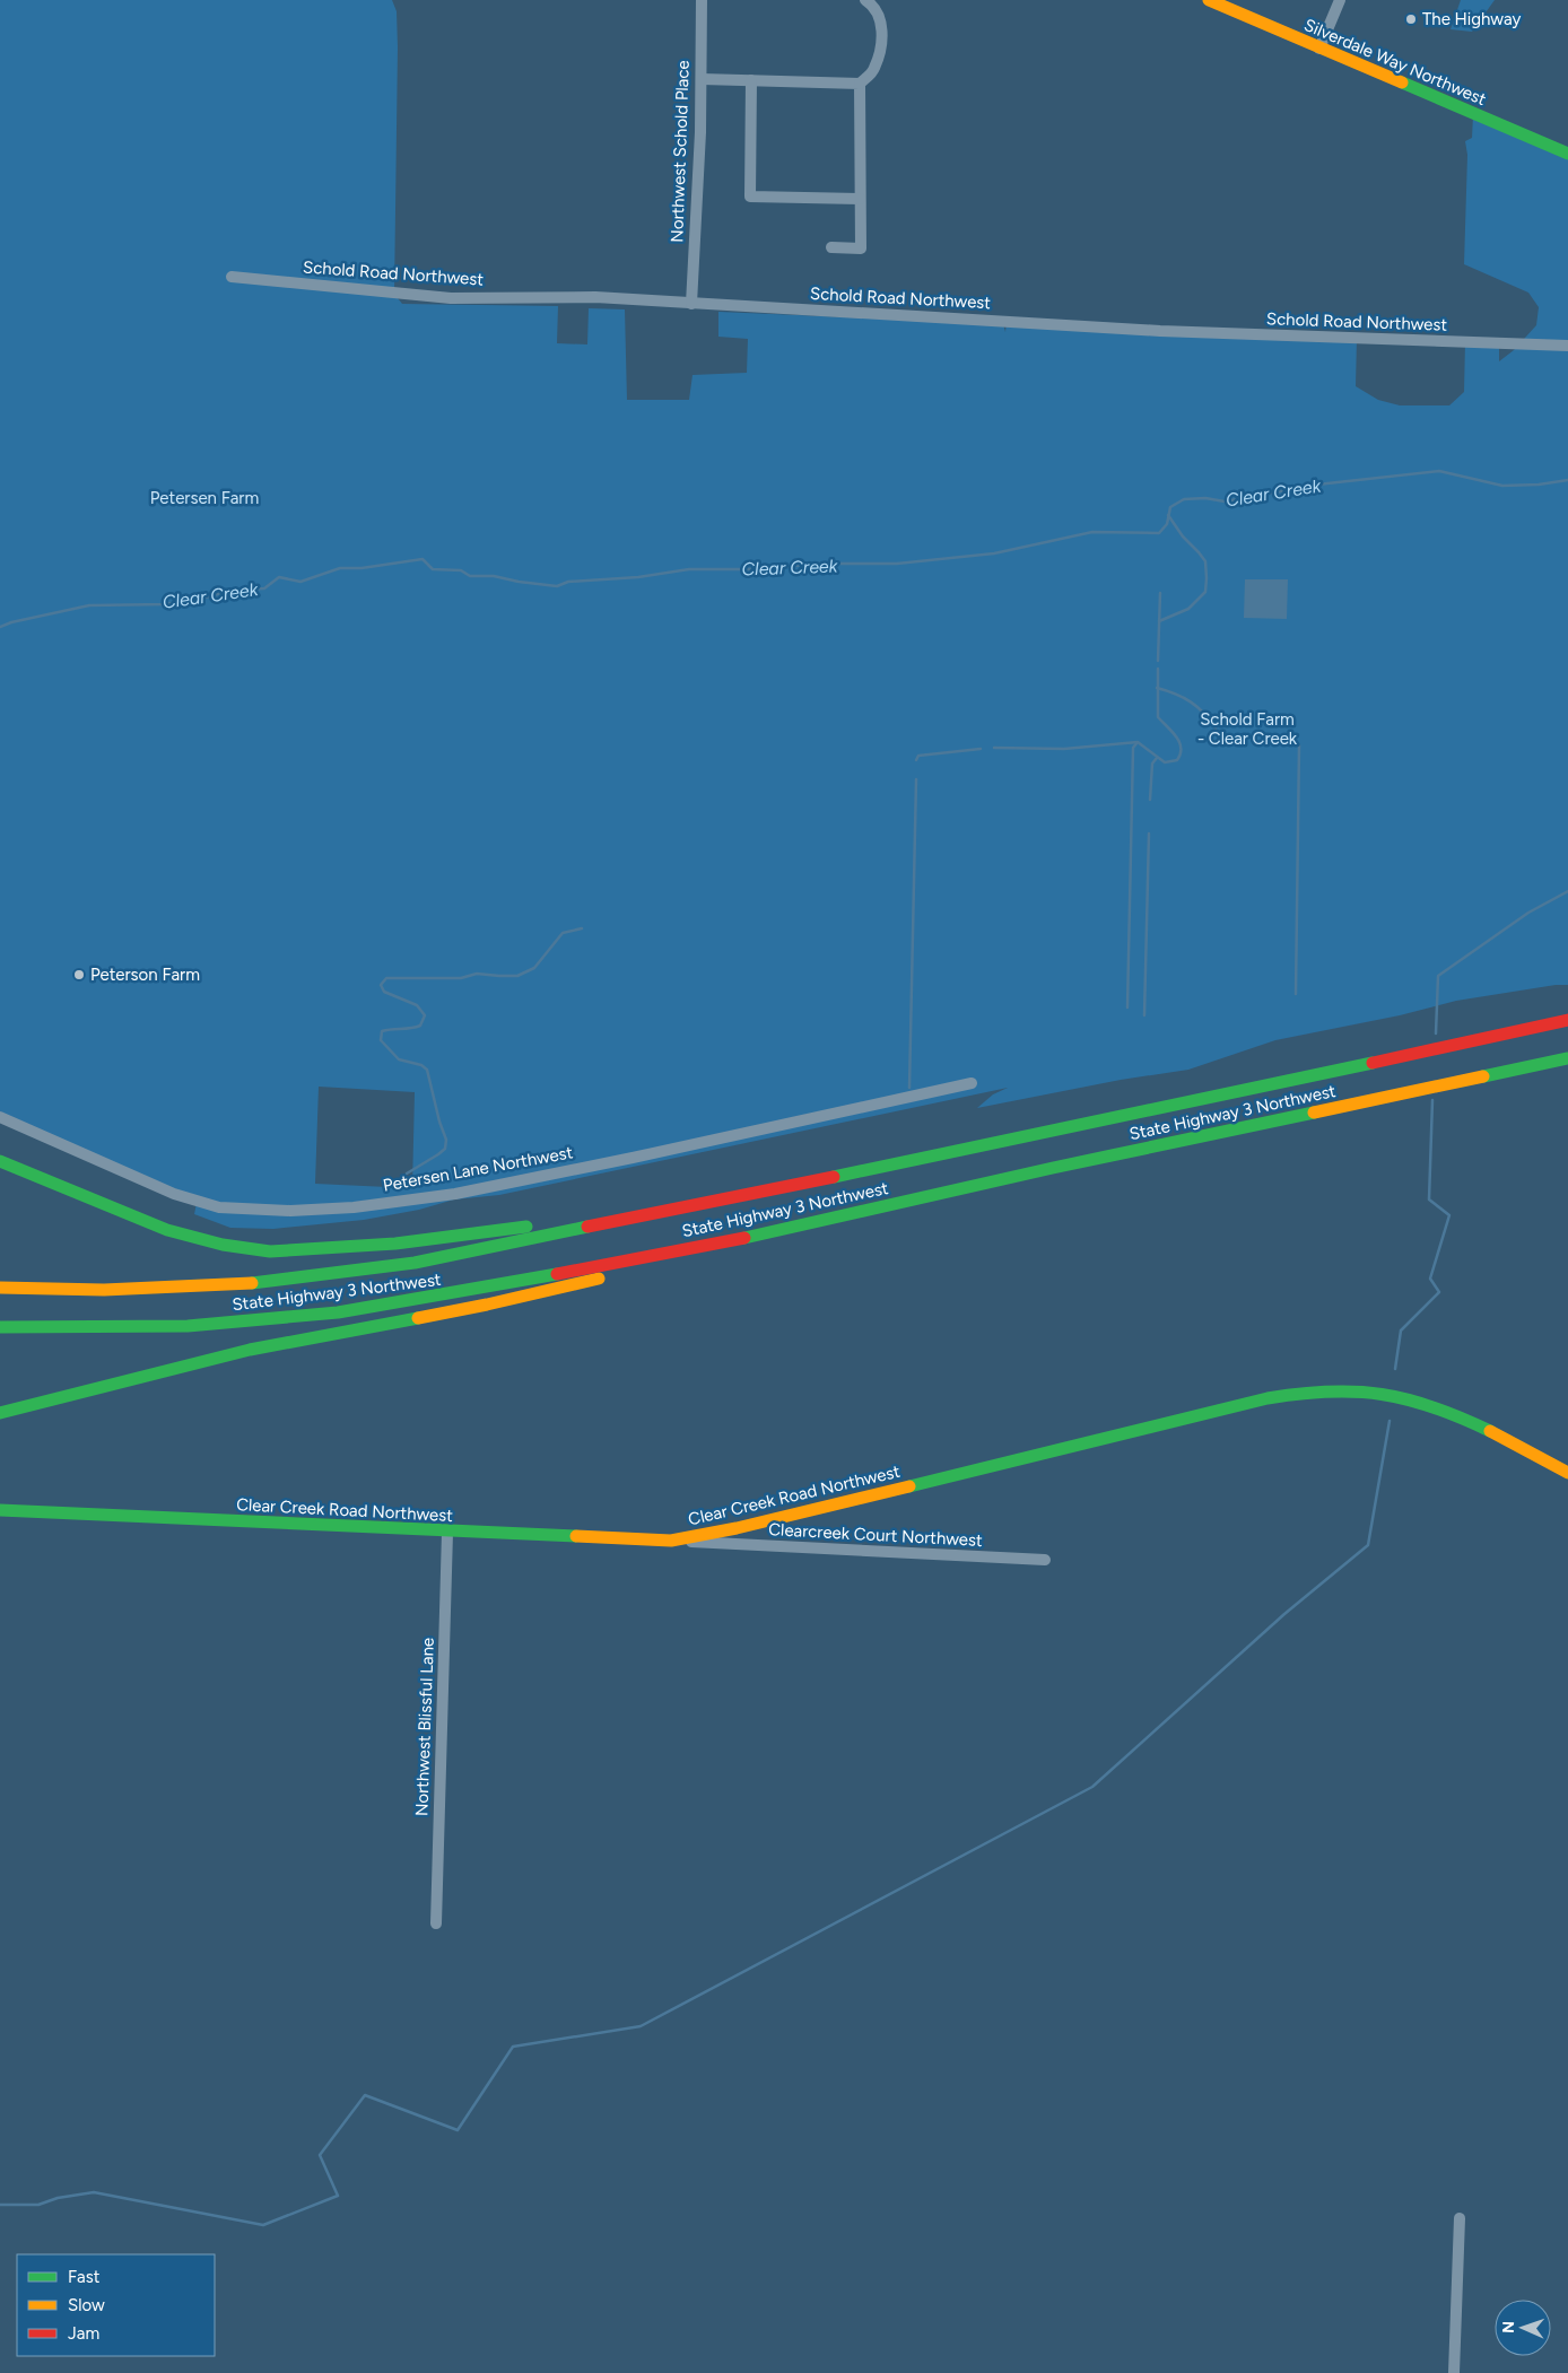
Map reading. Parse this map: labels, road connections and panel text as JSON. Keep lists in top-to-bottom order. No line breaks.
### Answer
{"streets":{"main road":["Silverdale Way Northwest","State Highway 3 Northwest","Clear Creek Road Northwest"],"street":["Northwest Schold Place","Schold Road Northwest","Petersen Lane Northwest","Clearcreek Court Northwest","Northwest Blissful Lane"]},"crossings":[["Northwest Schold Place","Schold Road Northwest"],["Clear Creek Road Northwest","Clearcreek Court Northwest"],["Clear Creek Road Northwest","Northwest Blissful Lane"]],"water":["Clear Creek"],"parks":["Petersen Farm","Schold Farm - Clear Creek"],"places":["The Highway","Peterson Farm"],"legend":["Fast","Slow","Jam"],"north":"left"}
